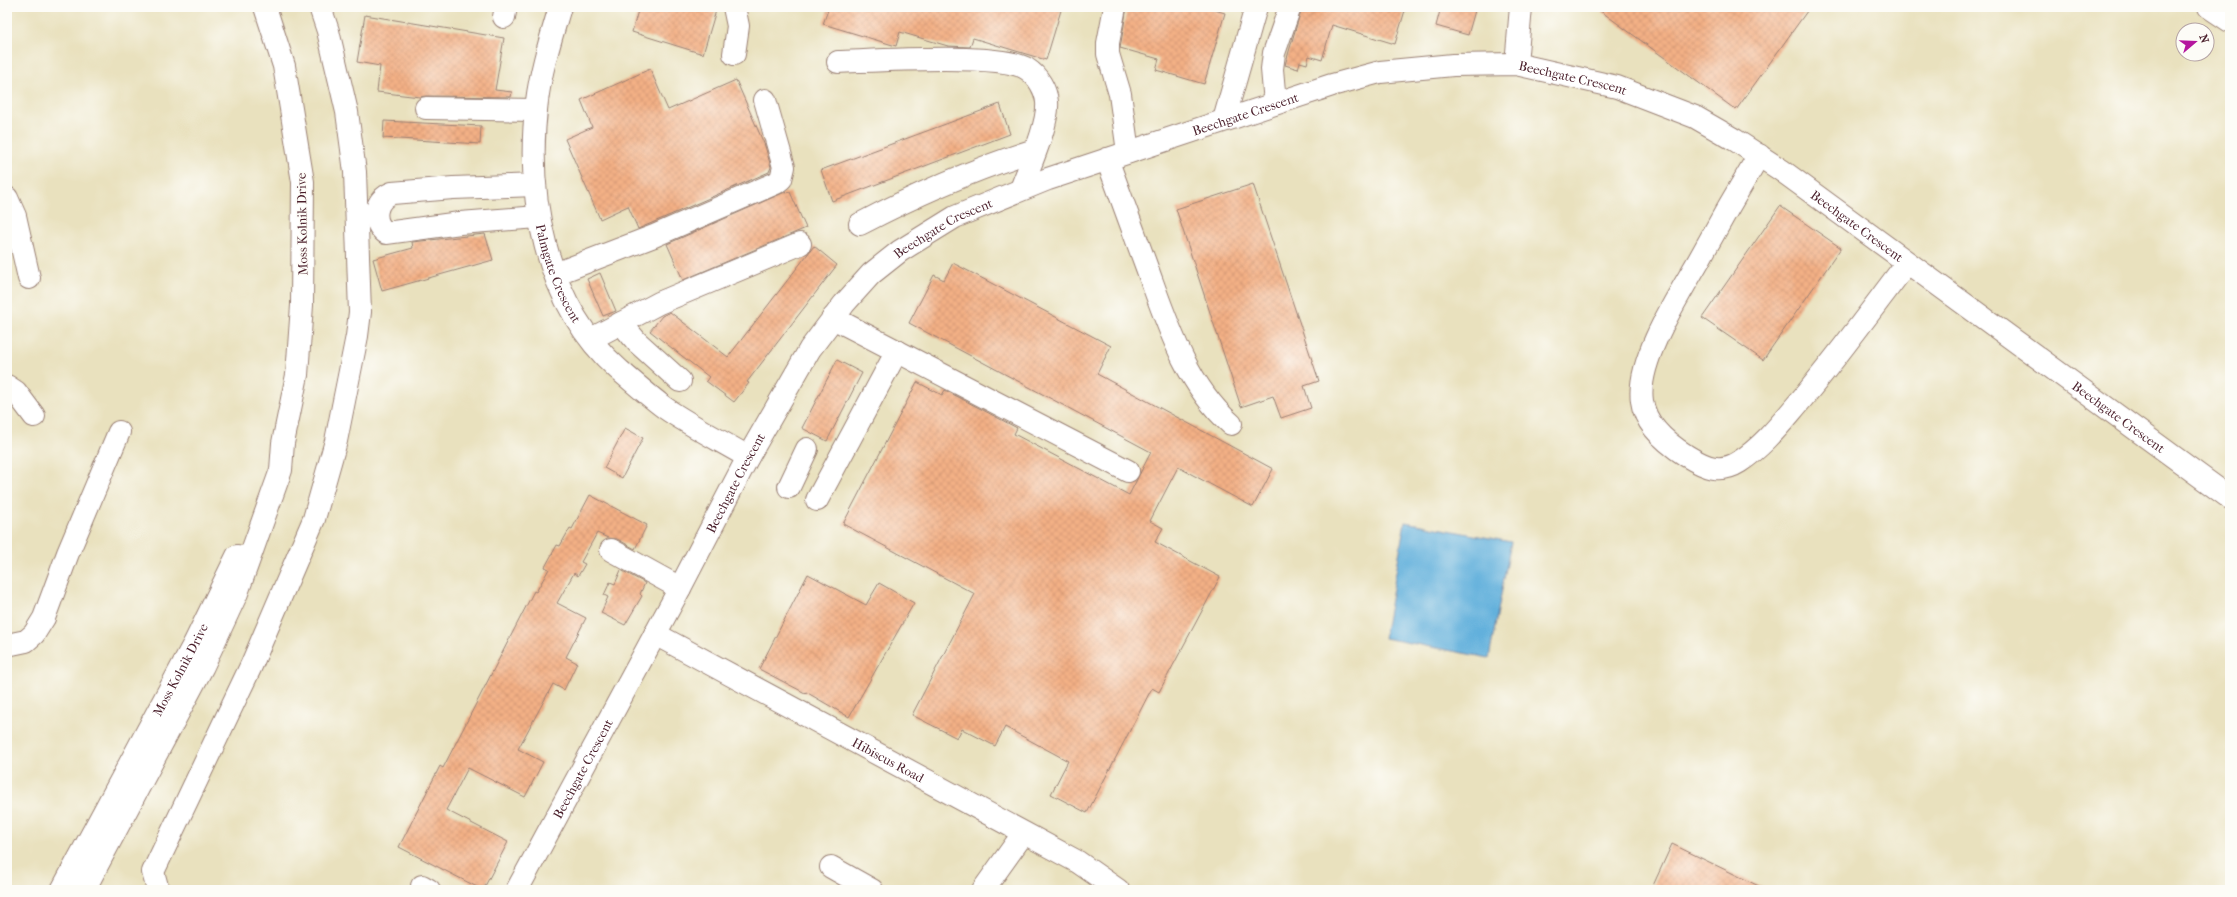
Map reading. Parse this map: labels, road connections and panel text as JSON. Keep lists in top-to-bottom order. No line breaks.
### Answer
{"streets":{"main road":["Beechgate Crescent","Moss Kolnik Drive","Palmgate Crescent","Hibiscus Road"]},"crossings":[["Beechgate Crescent","Palmgate Crescent"],["Beechgate Crescent","Hibiscus Road"]],"north":"right"}
